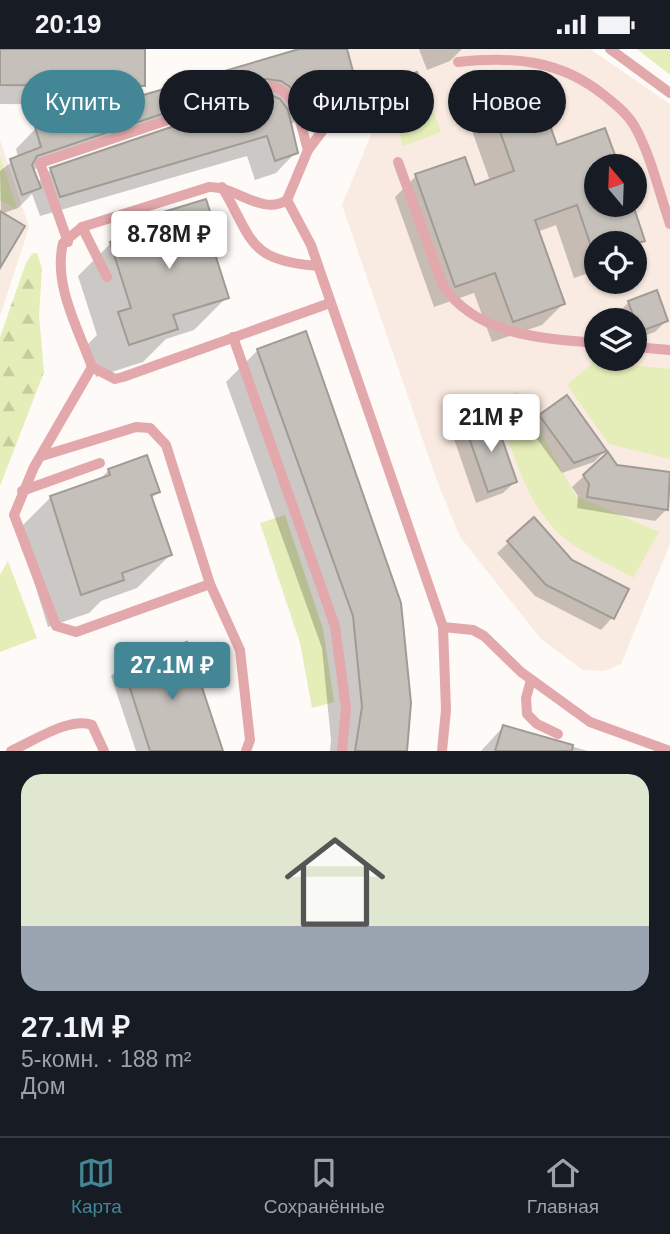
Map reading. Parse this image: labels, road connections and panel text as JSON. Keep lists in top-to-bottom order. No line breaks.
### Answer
{"north":"top","page":{"status":"20:19","chip":["Купить","Снять","Фильтры","Новое"],"price":["8.78M ₽","21M ₽","27.1M ₽"],"list":[{"name":"27.1M ₽","note":"5-комн. · 188 m² · Дом"}],"tabs":["Карта","Сохранённые","Главная"]}}
